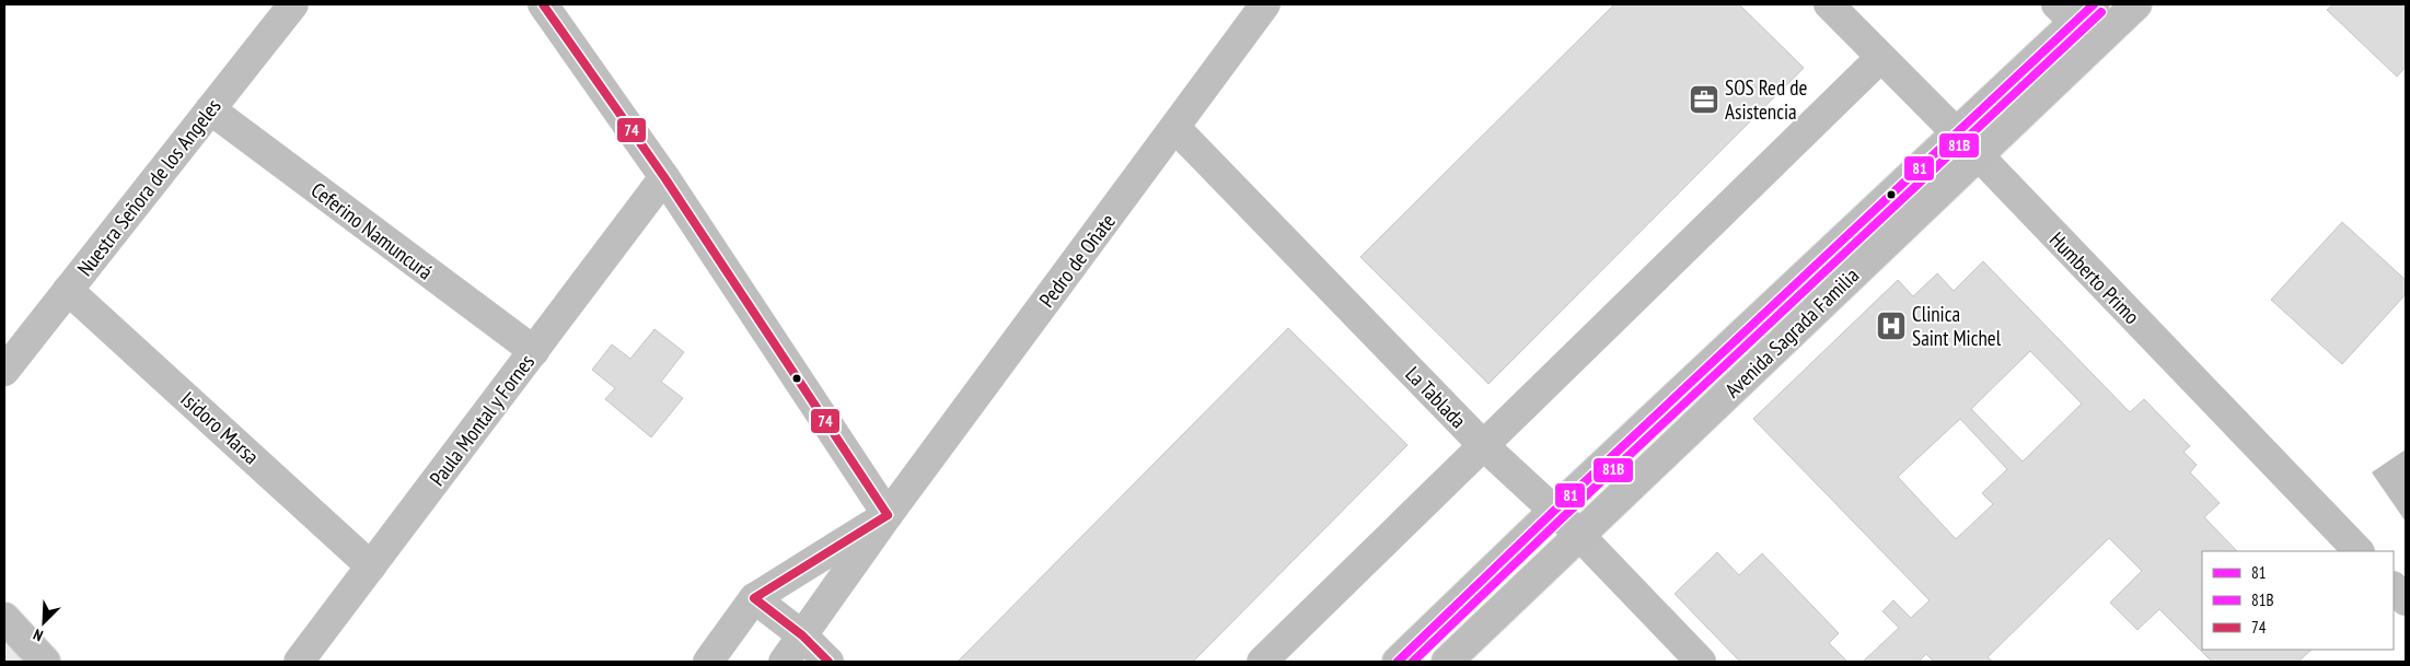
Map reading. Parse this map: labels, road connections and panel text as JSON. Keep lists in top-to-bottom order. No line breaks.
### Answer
{"streets":{"main road":["Avenida Sagrada Familia"],"street":["Nuestra Señora de los Angeles","Ceferino Namuncurá","Pedro de Oñate","Humberto Primo","La Tablada","Paula Montal y Fornes","Isidoro Marsa"]},"crossings":[["Nuestra Señora de los Angeles","Ceferino Namuncurá"],["Nuestra Señora de los Angeles","Isidoro Marsa"],["Ceferino Namuncurá","Paula Montal y Fornes"],["Pedro de Oñate","La Tablada"],["Humberto Primo","Avenida Sagrada Familia"],["Avenida Sagrada Familia","La Tablada"],["Paula Montal y Fornes","Isidoro Marsa"]],"places":{"office":["SOS Red de Asistencia"],"hospital":["Clinica Saint Michel"]},"lines":["transit line 81","transit line 74","transit line 81B"],"legend":["81","81B","74"],"north":"bottom left"}
